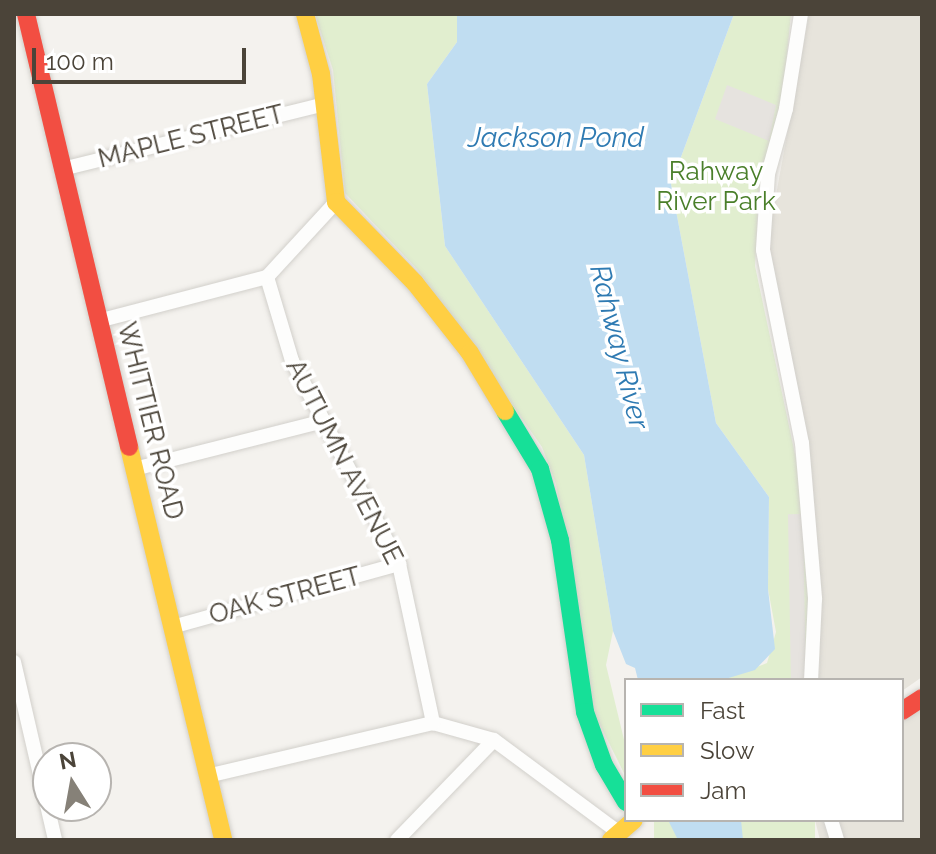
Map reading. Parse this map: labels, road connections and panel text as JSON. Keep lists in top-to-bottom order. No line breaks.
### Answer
{"streets":{"street":["MAPLE STREET","WHITTIER ROAD","AUTUMN AVENUE","OAK STREET"]},"crossings":[["MAPLE STREET","WHITTIER ROAD"],["WHITTIER ROAD","OAK STREET"],["AUTUMN AVENUE","OAK STREET"]],"water":["Jackson Pond","Rahway River"],"parks":["Rahway River Park"],"legend":["Fast","Slow","Jam"],"scale_bar":"100 m","north":"top"}
